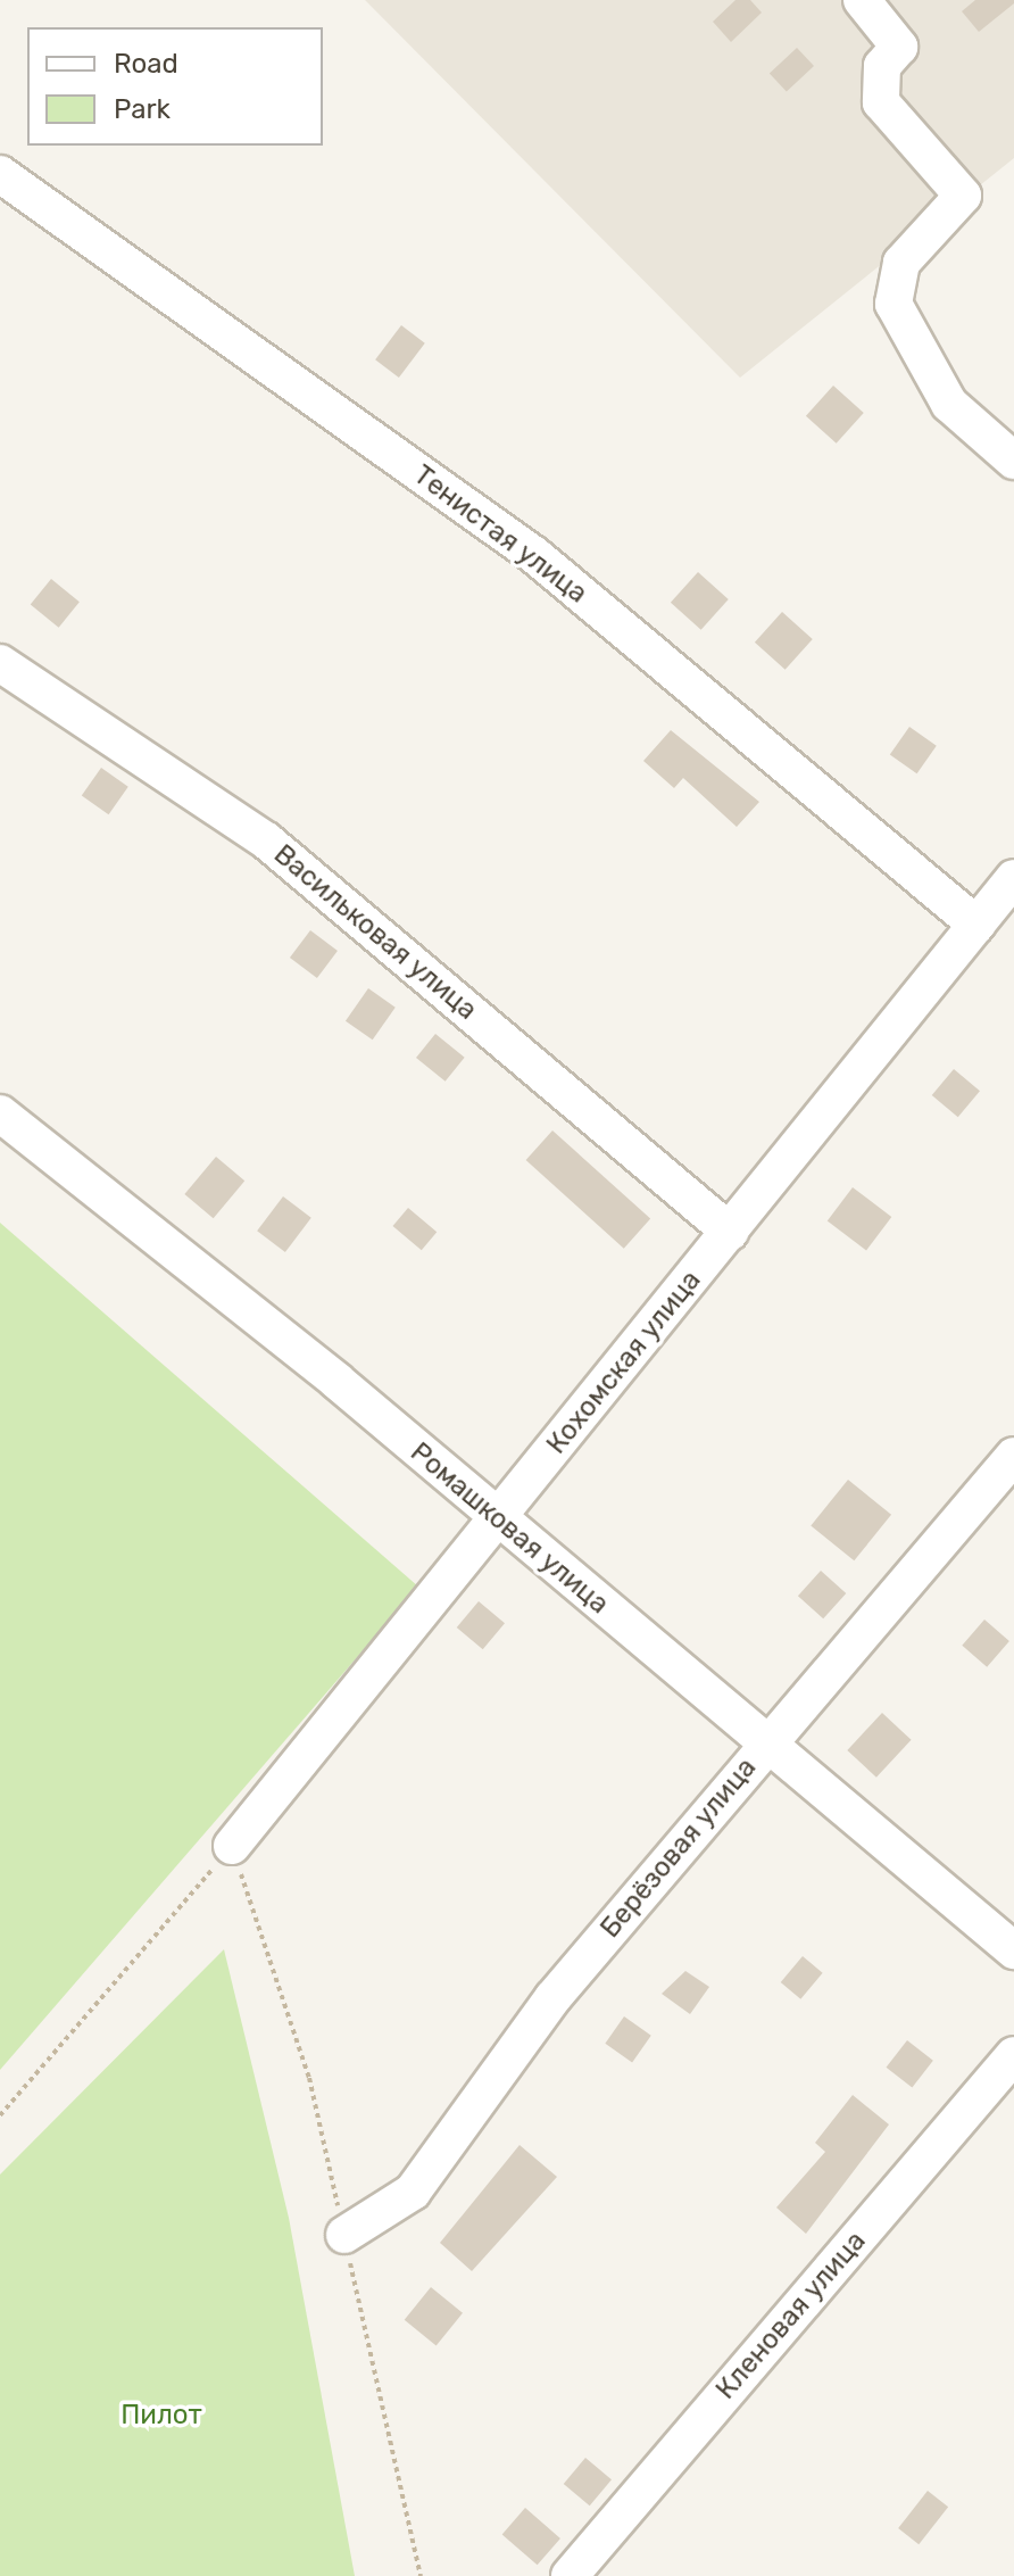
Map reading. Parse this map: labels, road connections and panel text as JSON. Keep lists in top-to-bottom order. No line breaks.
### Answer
{"streets":{"street":["Тенистая улица","Васильковая улица","Кохомская улица","Ромашковая улица","Берёзовая улица","Кленовая улица"]},"crossings":[["Тенистая улица","Кохомская улица"],["Васильковая улица","Кохомская улица"],["Кохомская улица","Ромашковая улица"],["Ромашковая улица","Берёзовая улица"]],"parks":["Пилот"],"legend":["Road","Park"]}
